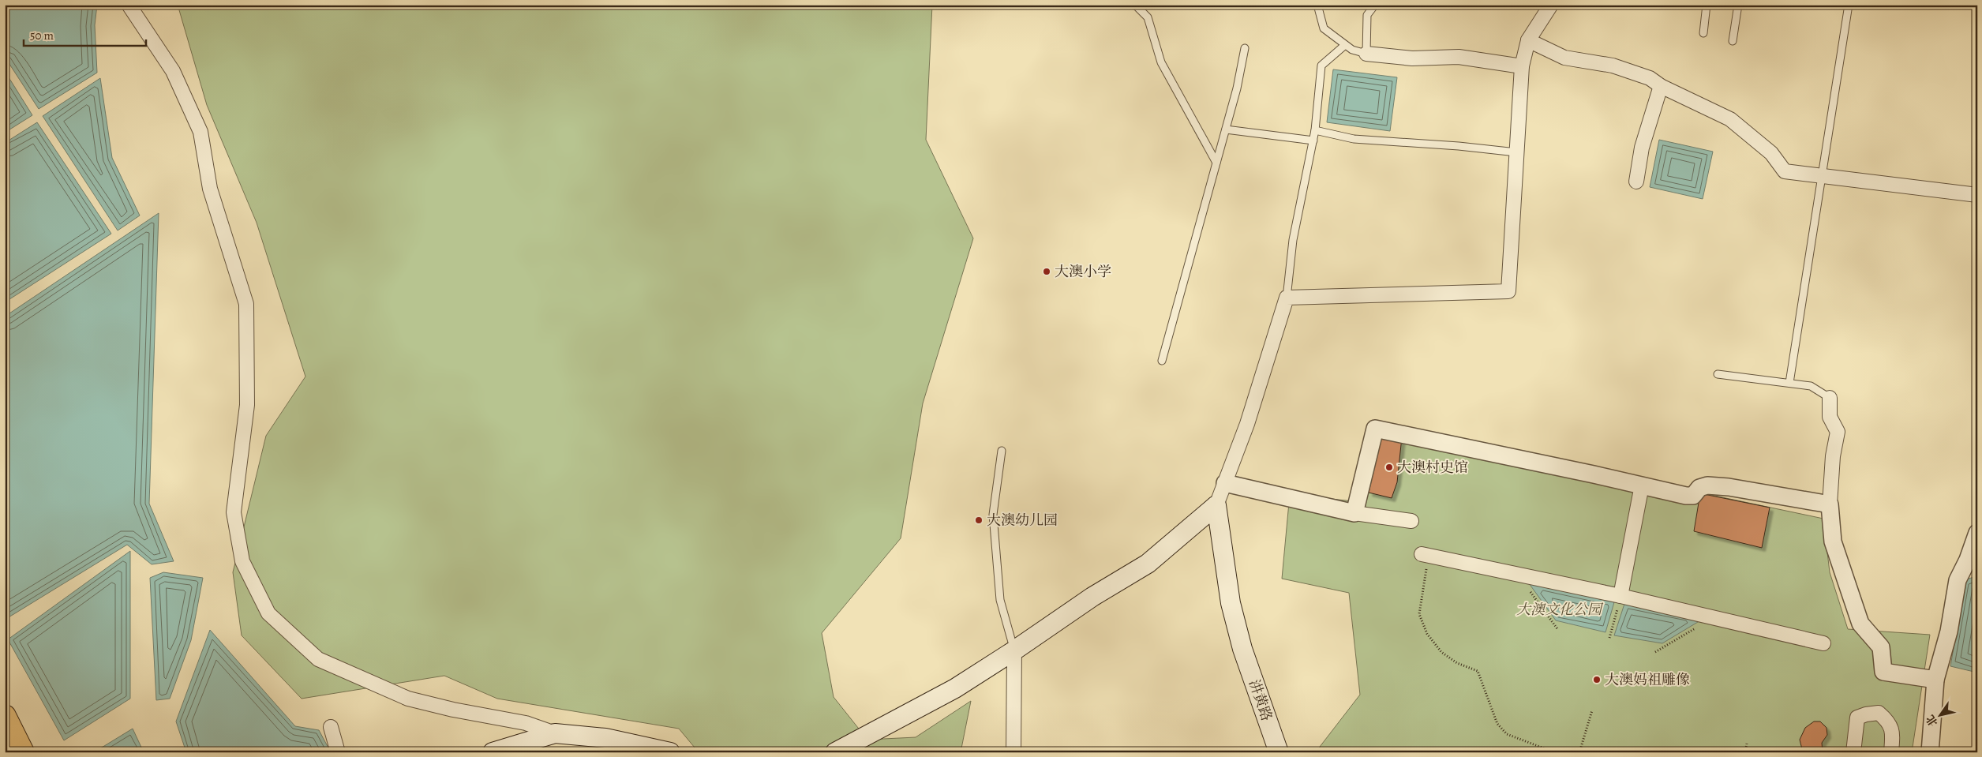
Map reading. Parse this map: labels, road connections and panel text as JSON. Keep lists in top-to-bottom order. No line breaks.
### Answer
{"streets":{"main road":["汫黄路"]},"parks":["大澳文化公园"],"places":["大澳小学","大澳村史馆","大澳幼儿园","大澳妈祖雕像"],"scale_bar":"50 m","north":"bottom left"}
